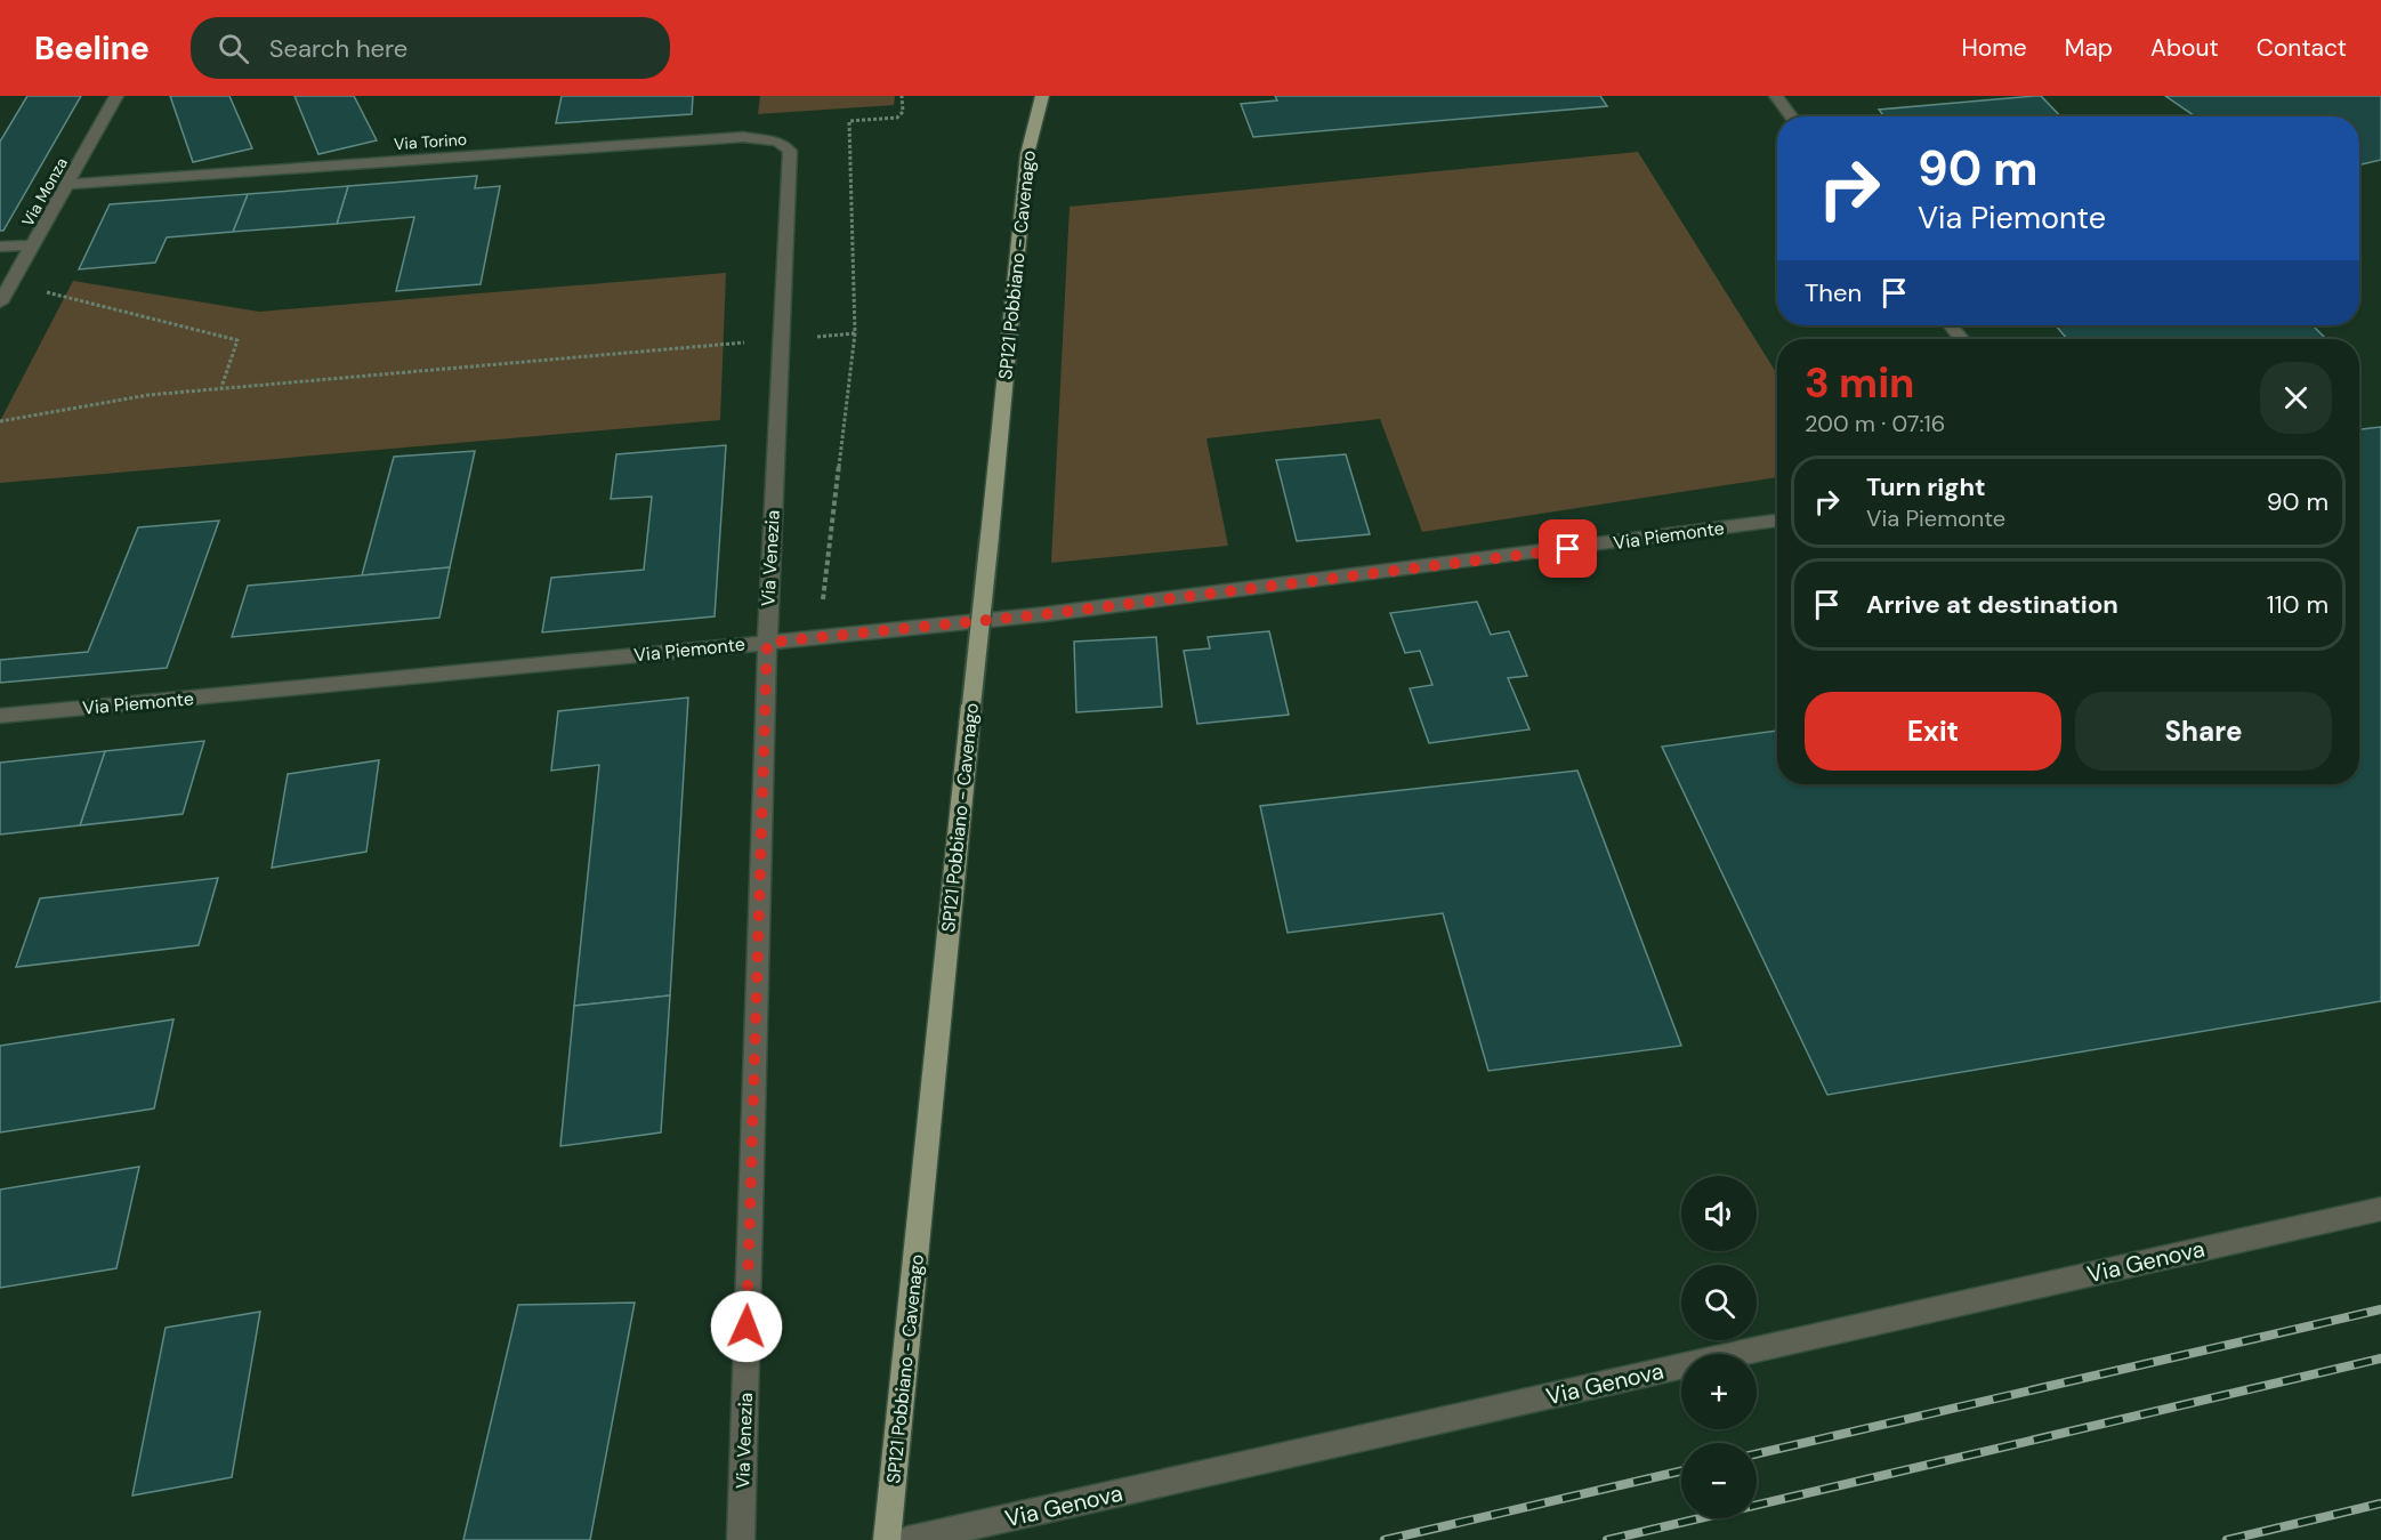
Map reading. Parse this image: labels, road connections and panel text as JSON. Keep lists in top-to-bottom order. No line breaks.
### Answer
{"streets":{"main road":["SP121 Pobbiano - Cavenago"],"street":["Via Torino","Via Monza","Via Piemonte","Via Venezia","Via Genova"]},"crossings":[["Via Torino","Via Monza"],["Via Torino","Via Venezia"],["Via Piemonte","Via Venezia"]],"page":{"header":"Beeline","search":"Search here","nav":["Home","Map","About","Contact"],"turn":["90 m","Via Piemonte"],"then":"Then","heading":["3 min","200 m · 07:16"],"list":[{"name":"Turn right","note":"Via Piemonte","value":"90 m"},{"name":"Arrive at destination","value":"110 m"}],"buttons":["Exit","Share"],"map_buttons":["+","−"]}}
